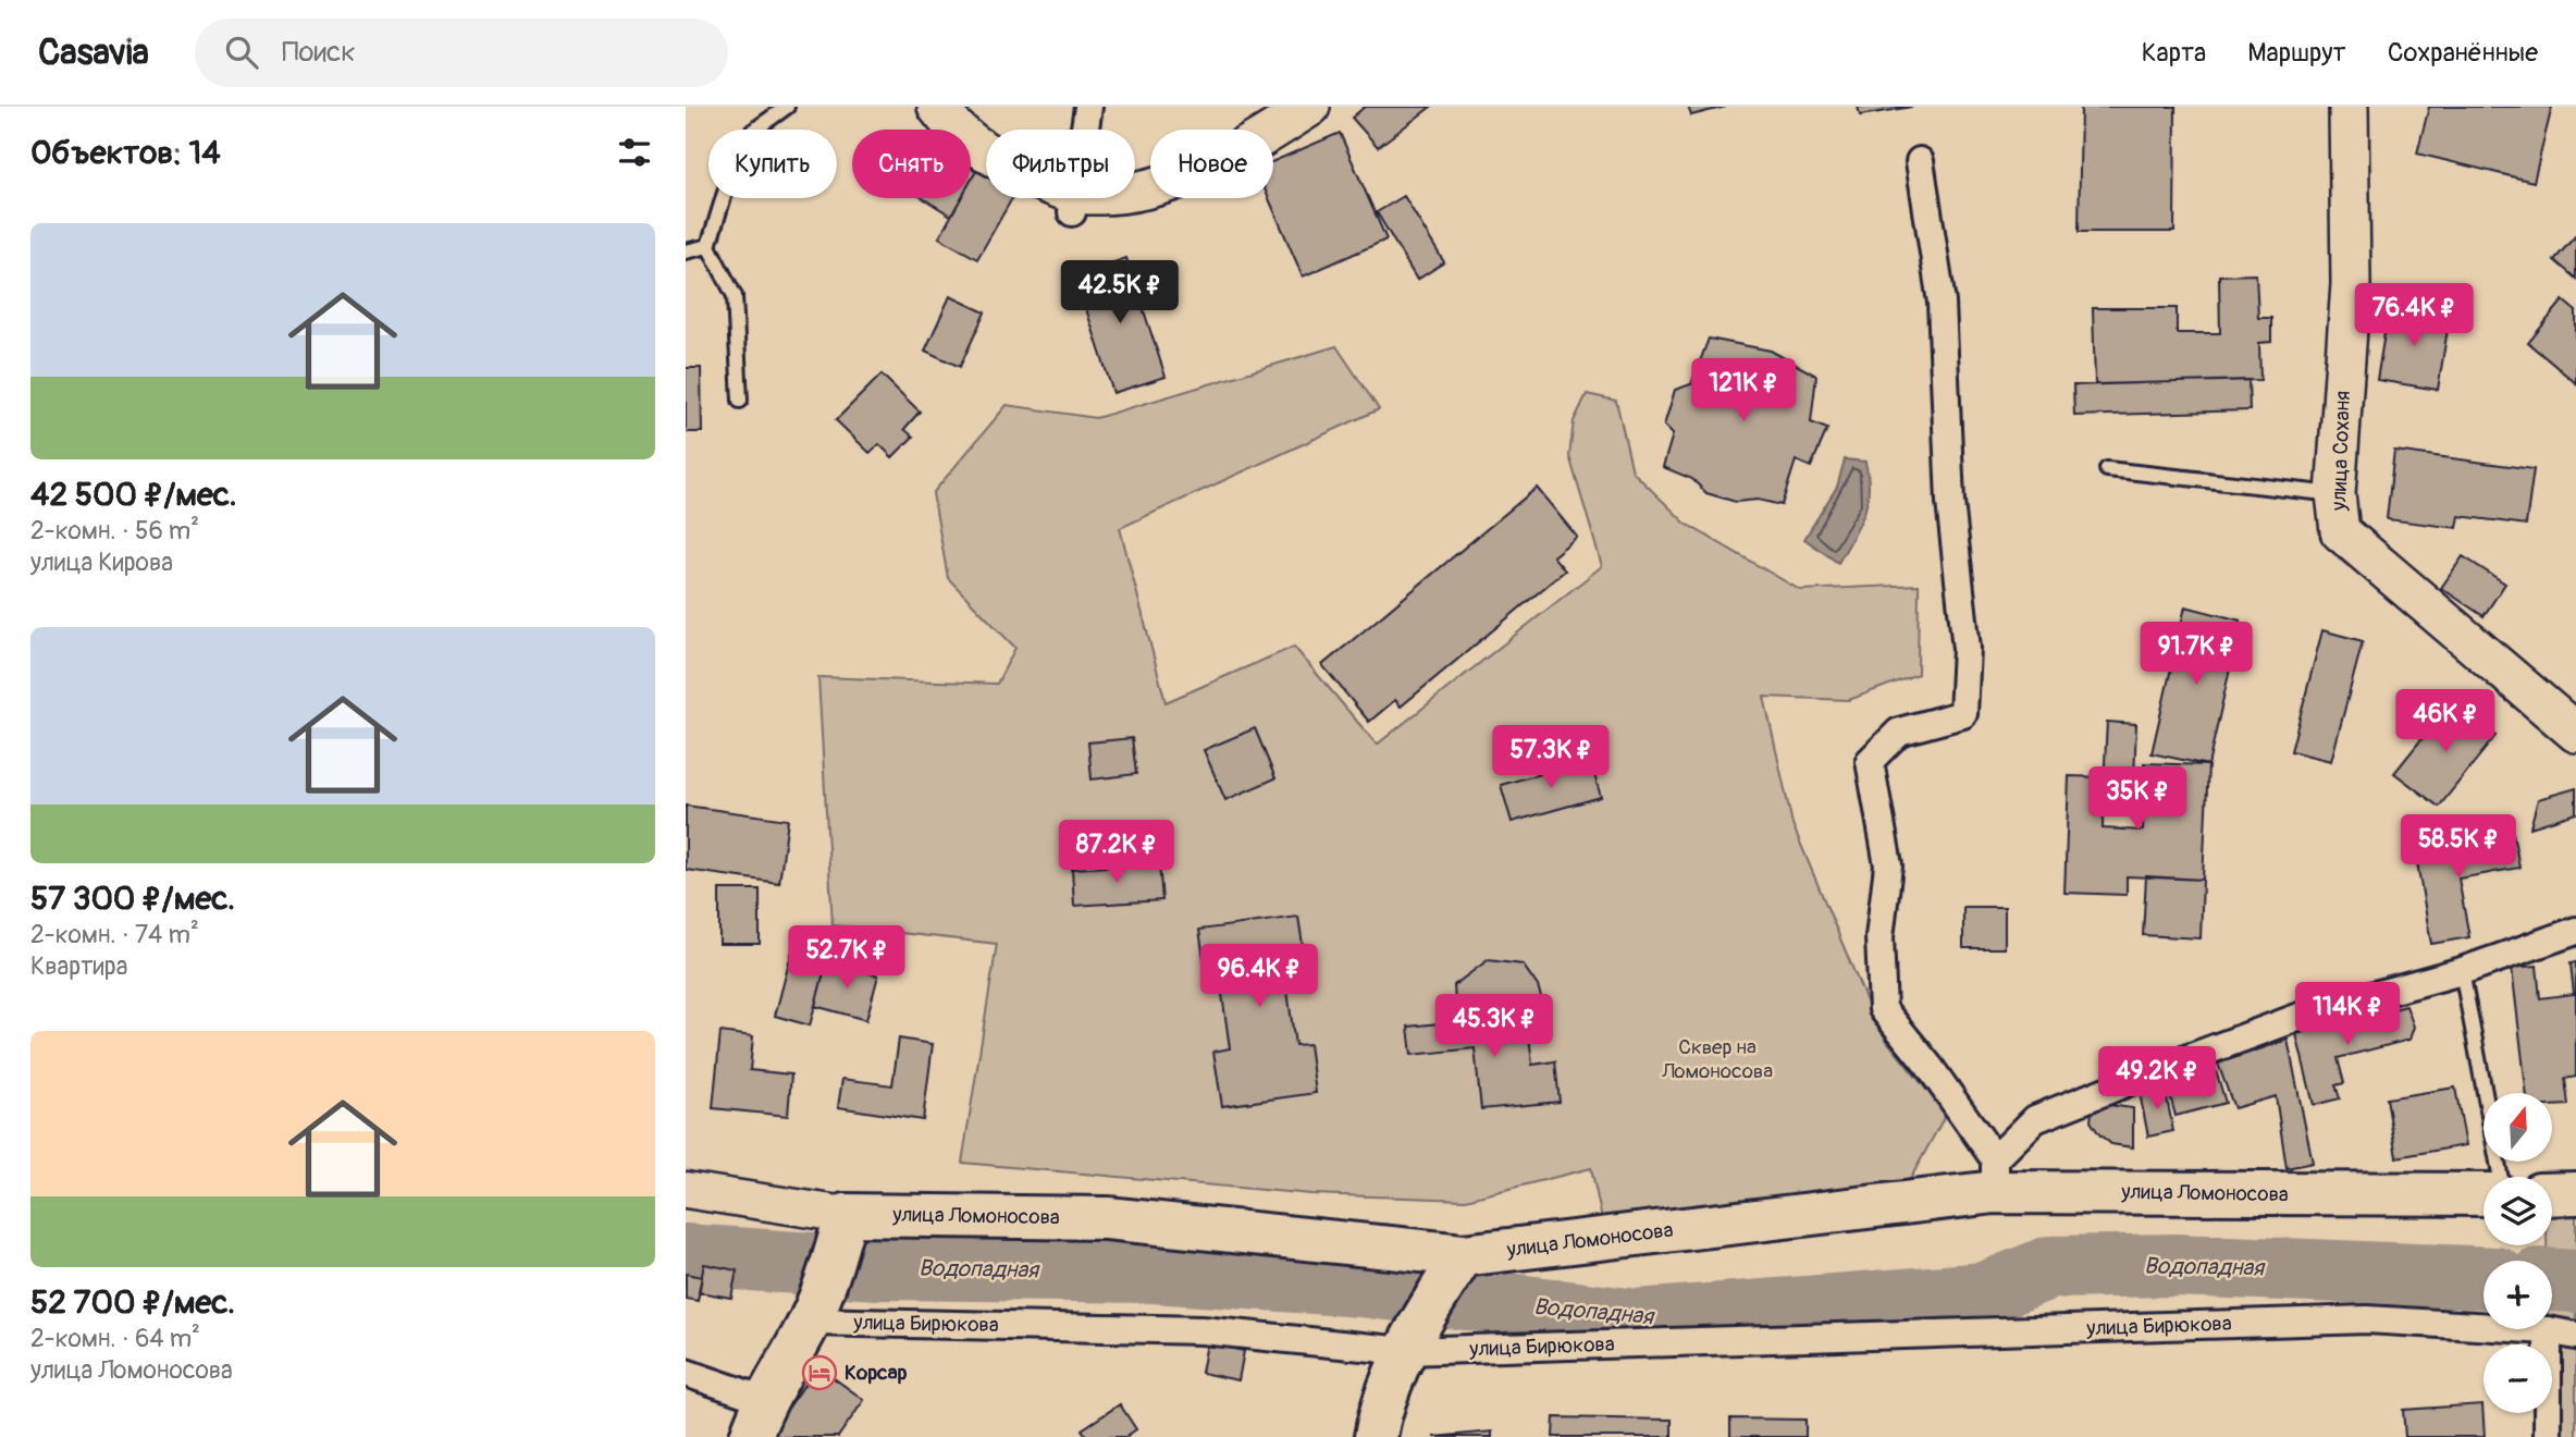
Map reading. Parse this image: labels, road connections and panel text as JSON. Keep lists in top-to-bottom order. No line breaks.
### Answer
{"streets":{"main road":["улица Соханя","улица Ломоносова"],"street":["улица Бирюкова"]},"water":["Водопадная"],"parks":["Сквер на Ломоносова"],"places":{"hotel":["Корсар"]},"north":"top","page":{"header":"Casavia","search":"Поиск","nav":["Карта","Маршрут","Сохранённые"],"heading":"Объектов: 14","chip":["Купить","Снять","Фильтры","Новое"],"list":[{"name":"42 500 ₽/мес.","note":"2-комн. · 56 m² · улица Кирова"},{"name":"57 300 ₽/мес.","note":"2-комн. · 74 m² · Квартира"},{"name":"52 700 ₽/мес.","note":"2-комн. · 64 m² · улица Ломоносова"}],"price":["42.5K ₽","76.4K ₽","121K ₽","91.7K ₽","46K ₽","57.3K ₽","35K ₽","58.5K ₽","87.2K ₽","52.7K ₽","96.4K ₽","114K ₽","45.3K ₽","49.2K ₽"],"map_buttons":["+","−"]}}
